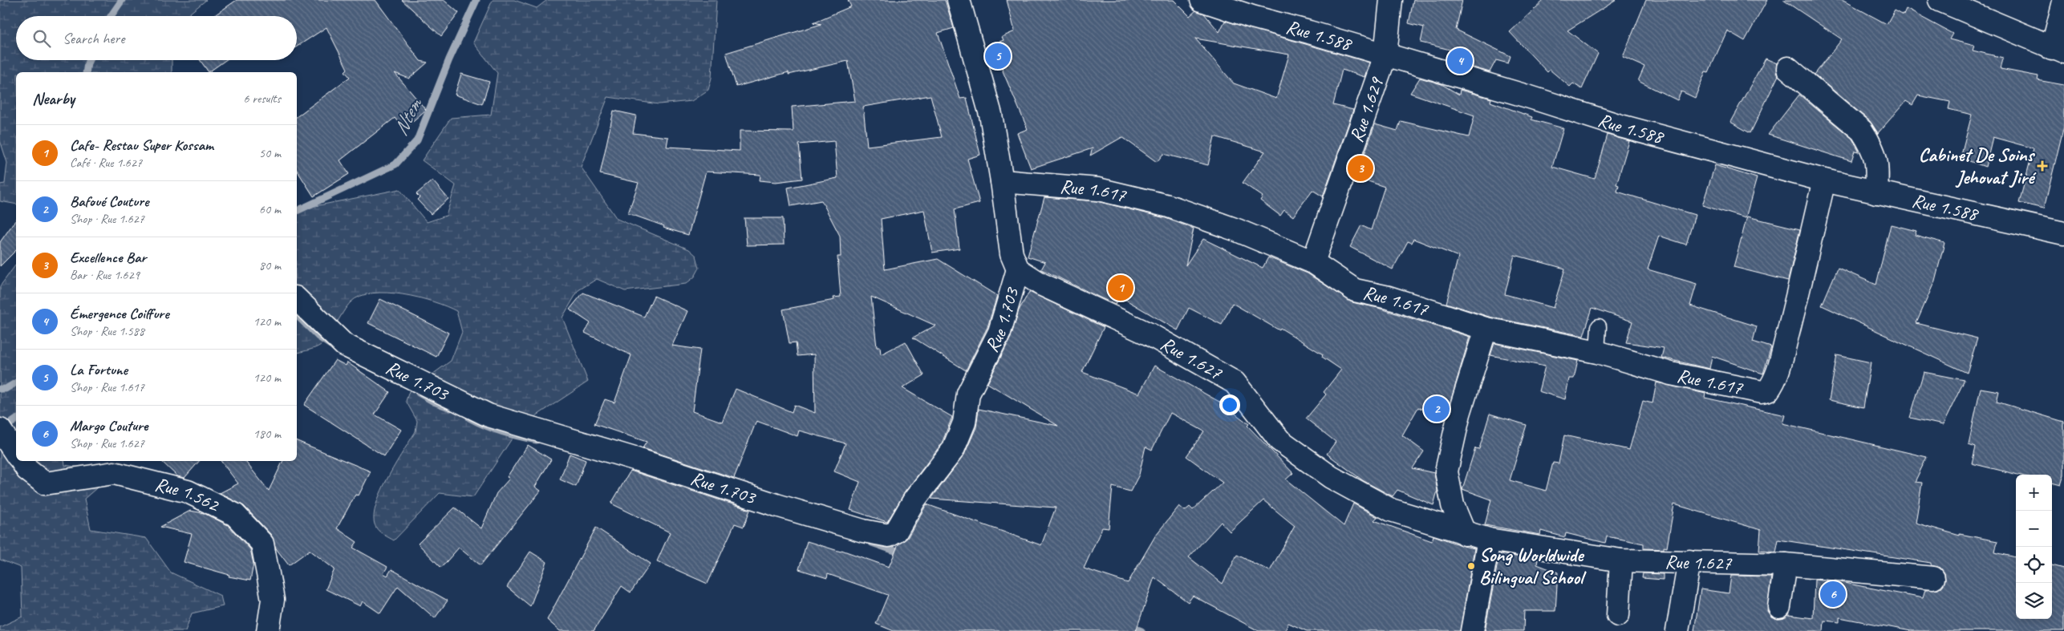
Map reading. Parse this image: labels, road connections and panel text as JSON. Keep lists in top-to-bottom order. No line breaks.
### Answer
{"streets":{"street":["Rue 1.588","Rue 1.629","Rue 1.617","Rue 1.703","Rue 1.627","Rue 1.562"]},"crossings":[["Rue 1.588","Rue 1.629"],["Rue 1.588","Rue 1.617"],["Rue 1.629","Rue 1.617"],["Rue 1.703","Rue 1.627"]],"water":["Ntem"],"places":{"health":["Cabinet De Soins Jehovat Jiré"],"other":["Song Worldwide Bilingual School"]},"page":{"search":"Search here","pins":["5","4","3","1","2","6"],"heading":["Nearby","6 results"],"list":[{"mark":"1","name":"Cafe- Restau Super Kossam","note":"Café · Rue 1.627","value":"50 m"},{"mark":"2","name":"Bafoué Couture","note":"Shop · Rue 1.627","value":"60 m"},{"mark":"3","name":"Excellence Bar","note":"Bar · Rue 1.629","value":"80 m"},{"mark":"4","name":"Émergence Coiffure","note":"Shop · Rue 1.588","value":"120 m"},{"mark":"5","name":"La Fortune","note":"Shop · Rue 1.617","value":"120 m"},{"mark":"6","name":"Margo Couture","note":"Shop · Rue 1.627","value":"180 m"}],"map_buttons":["+","−"]}}
